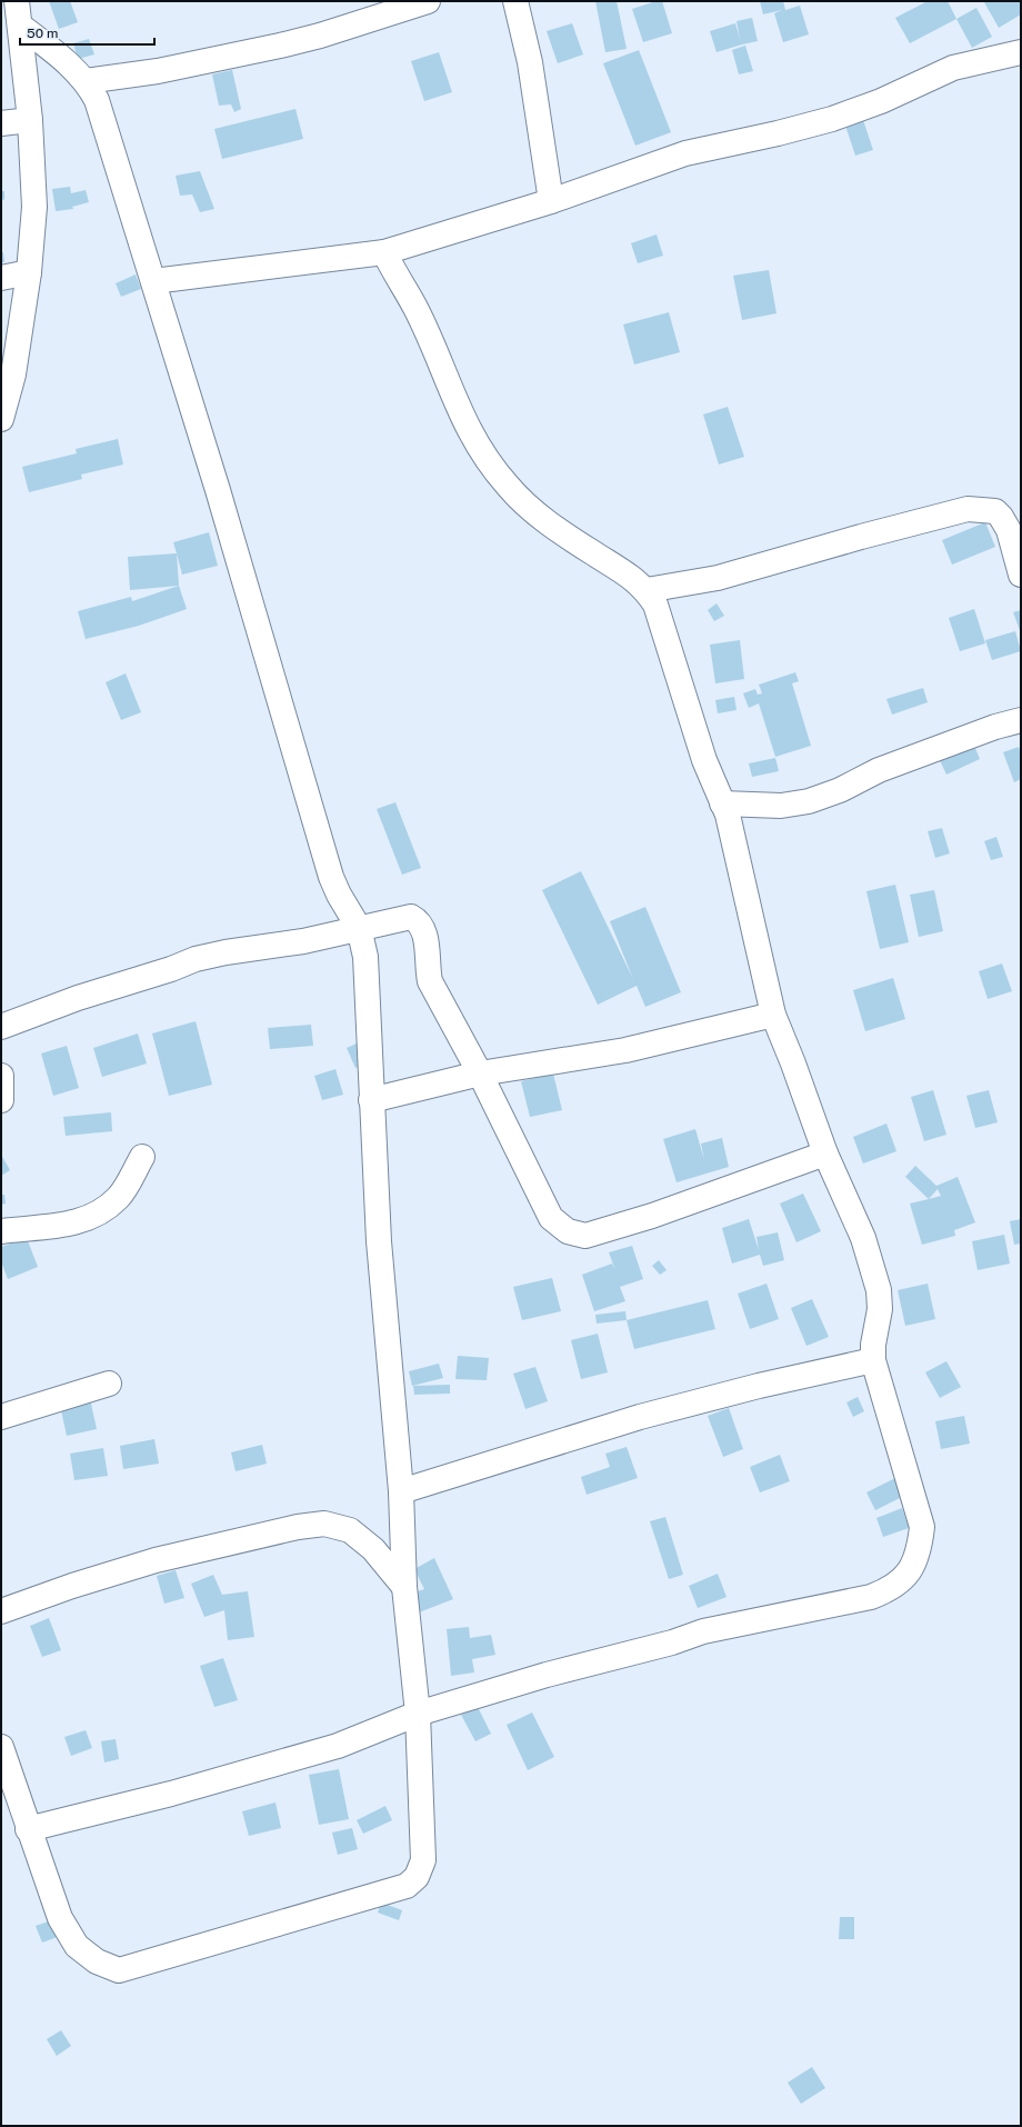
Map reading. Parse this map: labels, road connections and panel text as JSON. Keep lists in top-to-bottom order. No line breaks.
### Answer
{"scale_bar":"50 m"}
